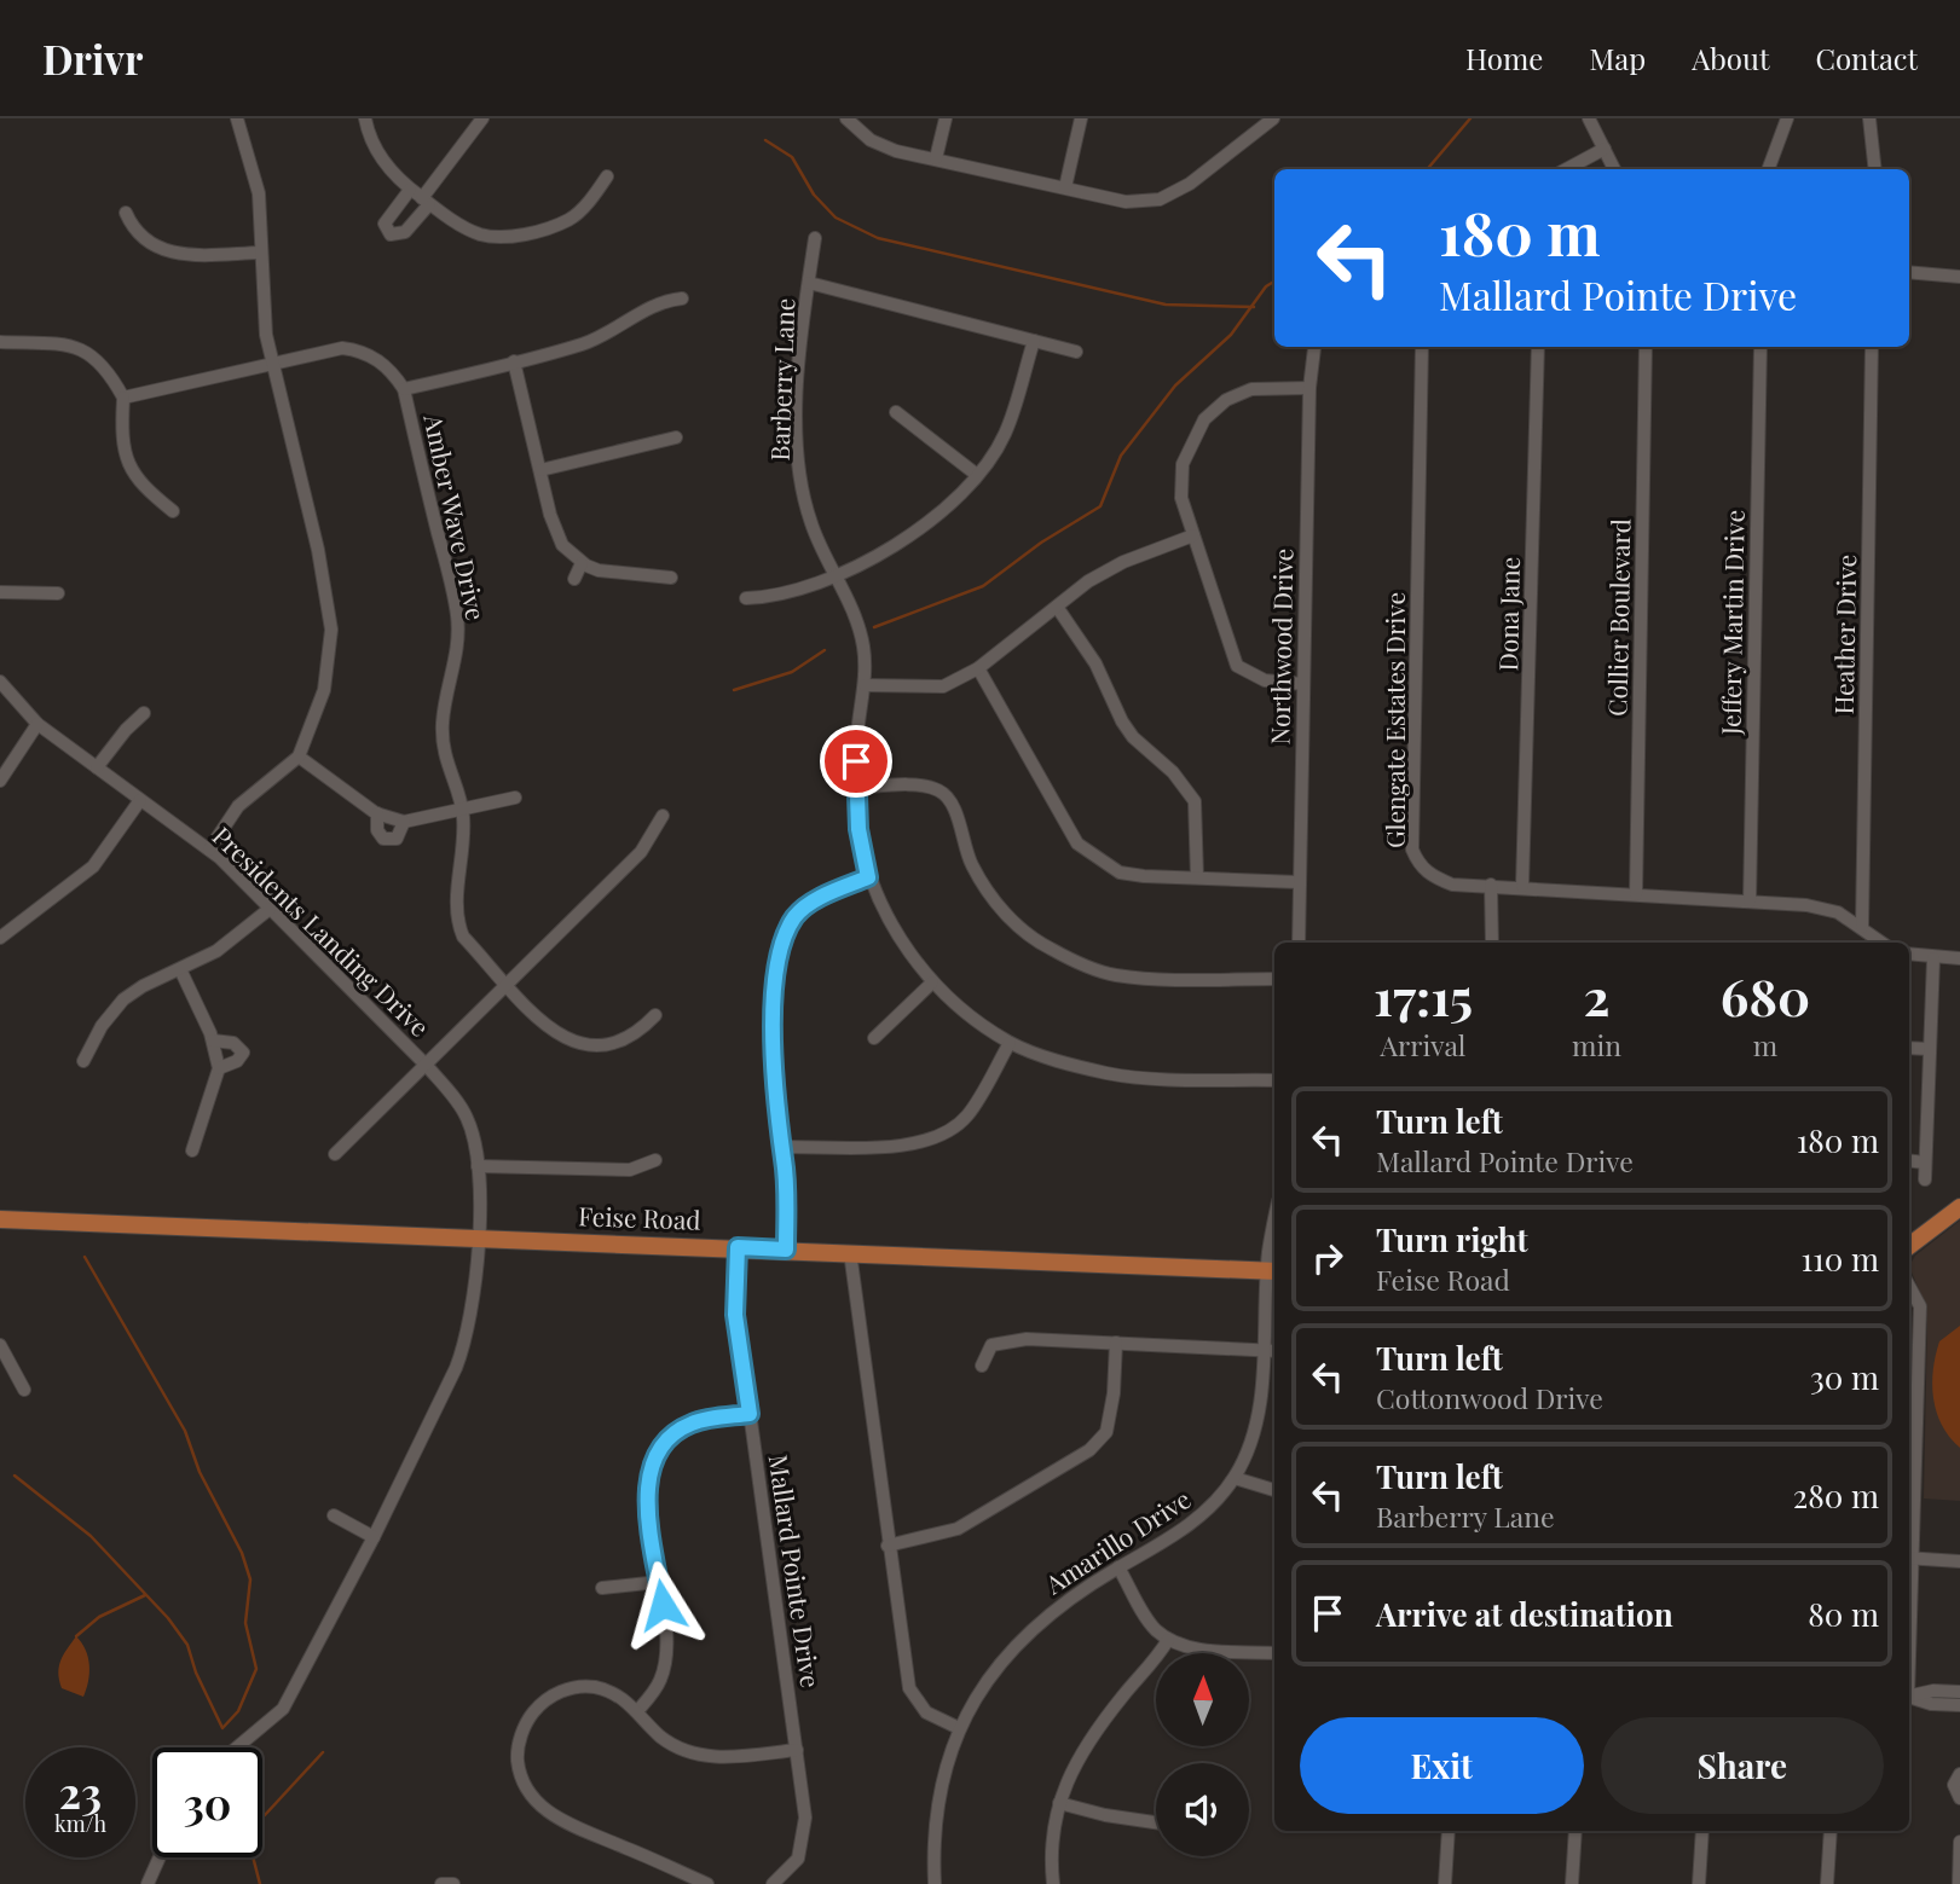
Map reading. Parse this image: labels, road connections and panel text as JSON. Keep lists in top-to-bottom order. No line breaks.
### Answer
{"streets":{"main road":["Feise Road"],"street":["Barberry Lane","Amber Wave Drive","Dona Jane","Collier Boulevard","Jeffery Martin Drive","Heather Drive","Northwood Drive","Glengate Estates Drive","Presidents Landing Drive","Amarillo Drive","Mallard Pointe Drive"]},"crossings":[["Dona Jane","Glengate Estates Drive"],["Collier Boulevard","Glengate Estates Drive"],["Jeffery Martin Drive","Glengate Estates Drive"],["Heather Drive","Glengate Estates Drive"],["Presidents Landing Drive","Feise Road"],["Feise Road","Amarillo Drive"],["Feise Road","Mallard Pointe Drive"]],"north":"top","page":{"header":"Drivr","nav":["Home","Map","About","Contact"],"turn":["180 m","Mallard Pointe Drive"],"eta":["17:15","Arrival","2","min","680","m"],"list":[{"name":"Turn left","note":"Mallard Pointe Drive","value":"180 m"},{"name":"Turn right","note":"Feise Road","value":"110 m"},{"name":"Turn left","note":"Cottonwood Drive","value":"30 m"},{"name":"Turn left","note":"Barberry Lane","value":"280 m"},{"name":"Arrive at destination","value":"80 m"}],"buttons":["Exit","Share"],"speed":"23 km/h","limit":"30"}}
